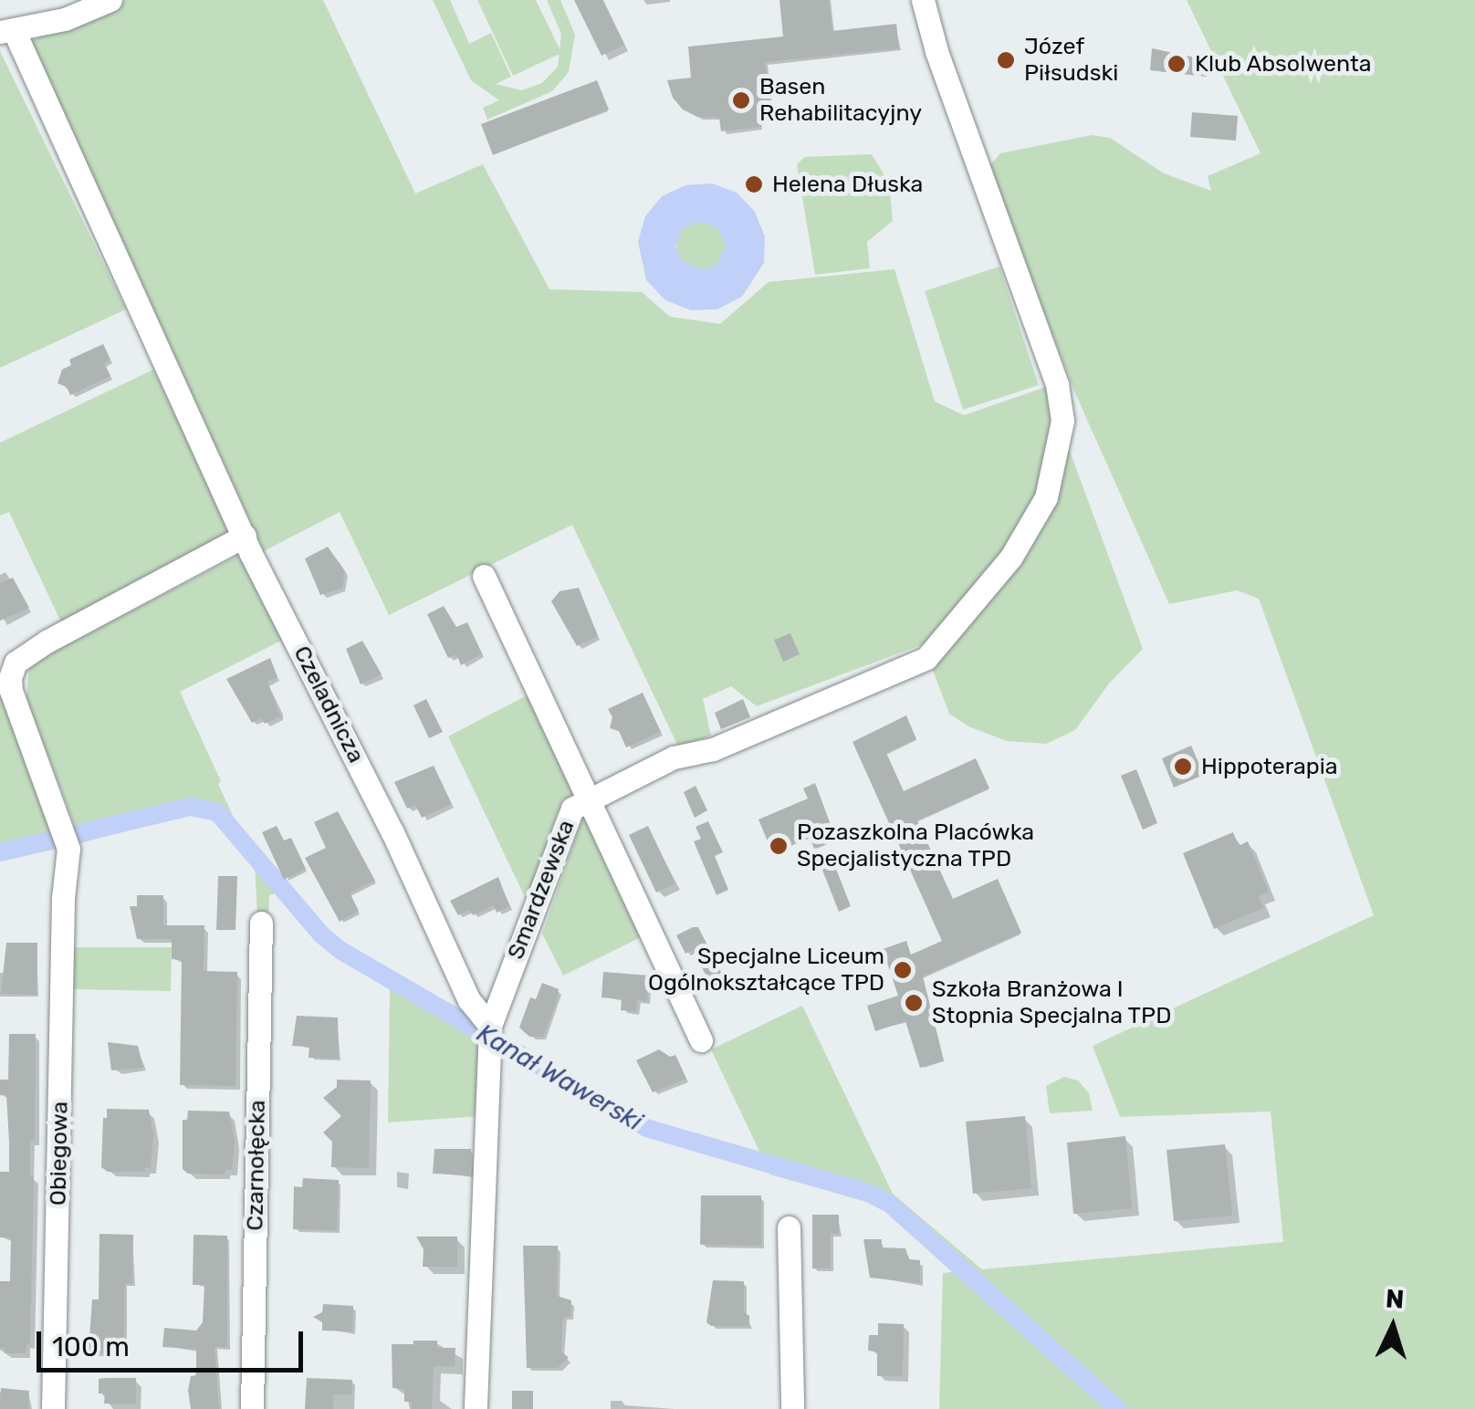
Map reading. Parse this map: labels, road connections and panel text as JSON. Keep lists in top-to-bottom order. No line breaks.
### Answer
{"streets":{"street":["Czeladnicza","Smardzewska","Obiegowa","Czarnołęcka"]},"crossings":[["Czeladnicza","Smardzewska"],["Czeladnicza","Obiegowa"]],"water":["Kanał Wawerski"],"places":["Józef Piłsudski","Klub Absolwenta","Basen Rehabilitacyjny","Helena Dłuska","Hippoterapia","Pozaszkolna Placówka Specjalistyczna TPD","Specjalne Liceum Ogólnokształcące TPD","Szkoła Branżowa I Stopnia Specjalna TPD"],"scale_bar":"100 m","north":"top"}
